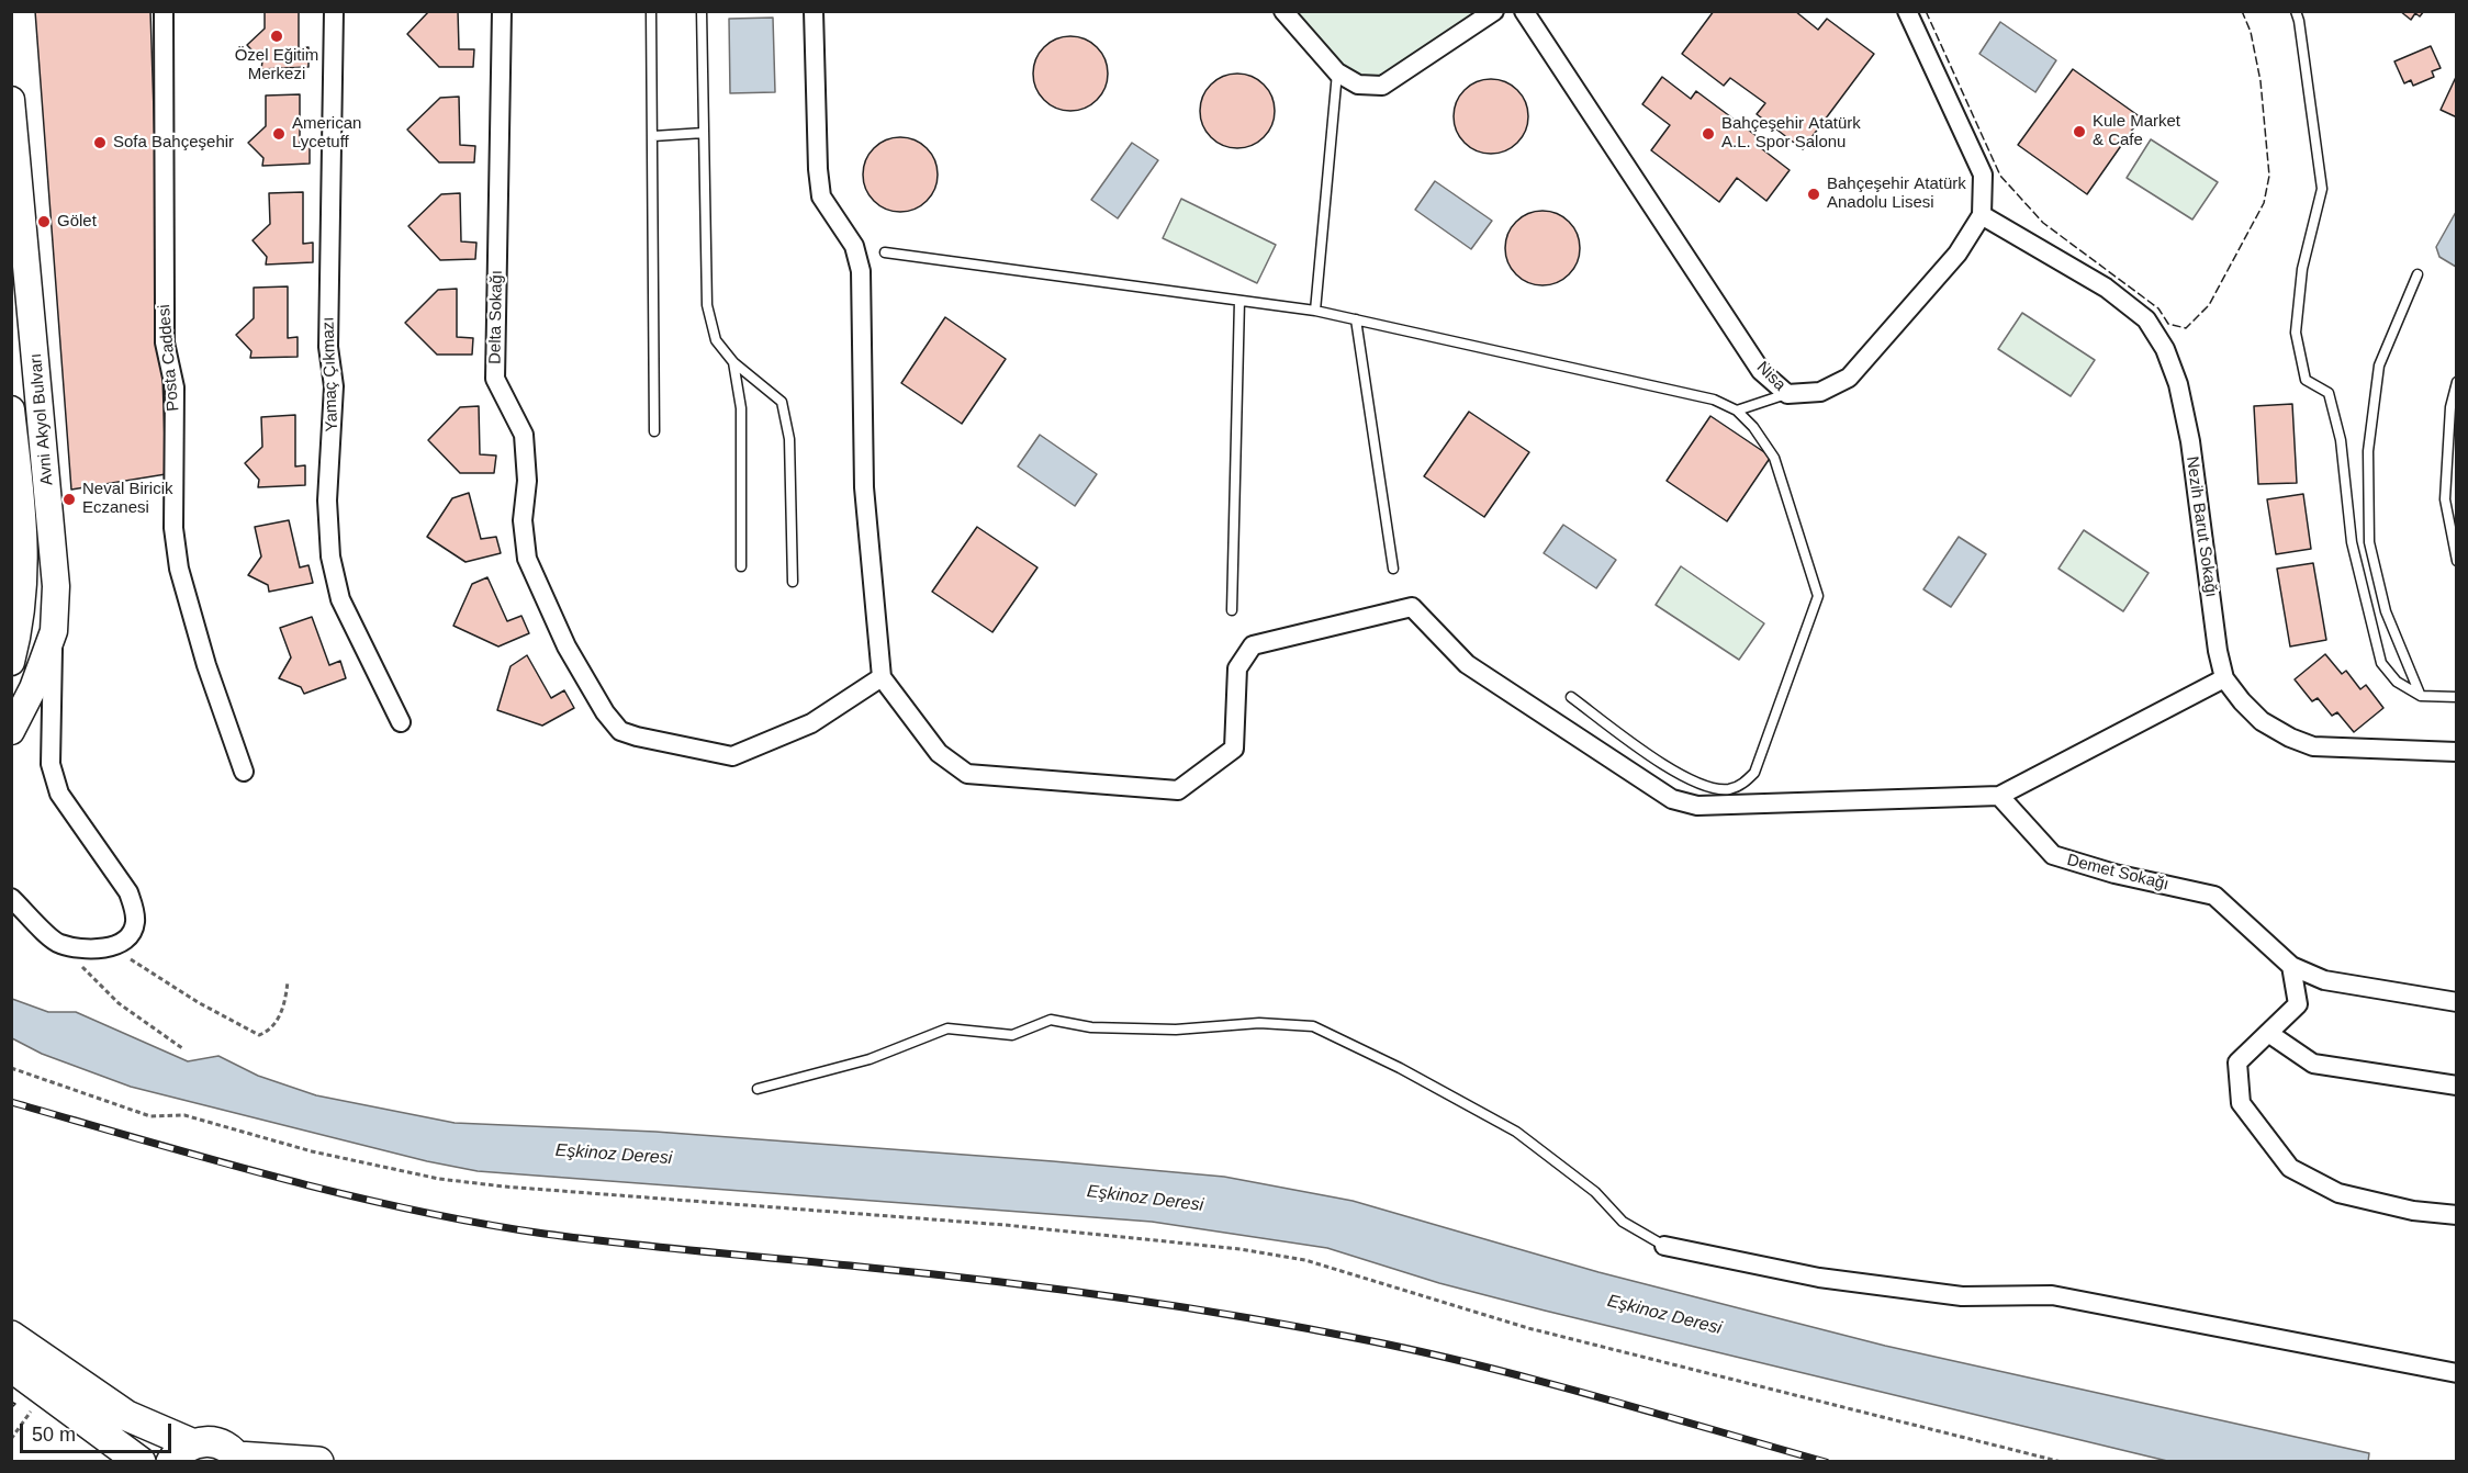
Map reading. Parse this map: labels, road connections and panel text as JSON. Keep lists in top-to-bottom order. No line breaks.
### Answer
{"streets":{"main road":["Avni Akyol Bulvarı"],"street":["Delta Sokağı","Posta Caddesi","Yamaç Çıkmazı","Nisa","Nezih Barut Sokağı","Demet Sokağı"]},"crossings":[["Nisa","Nezih Barut Sokağı"]],"water":["Eşkinoz Deresi"],"places":["Özel Eğitim Merkezi","Kule Market & Cafe","American Lycetuff","Bahçeşehir Atatürk A.L. Spor Salonu","Sofa Bahçeşehir","Bahçeşehir Atatürk Anadolu Lisesi","Gölet","Neval Biricik Eczanesi"],"scale_bar":"50 m"}
